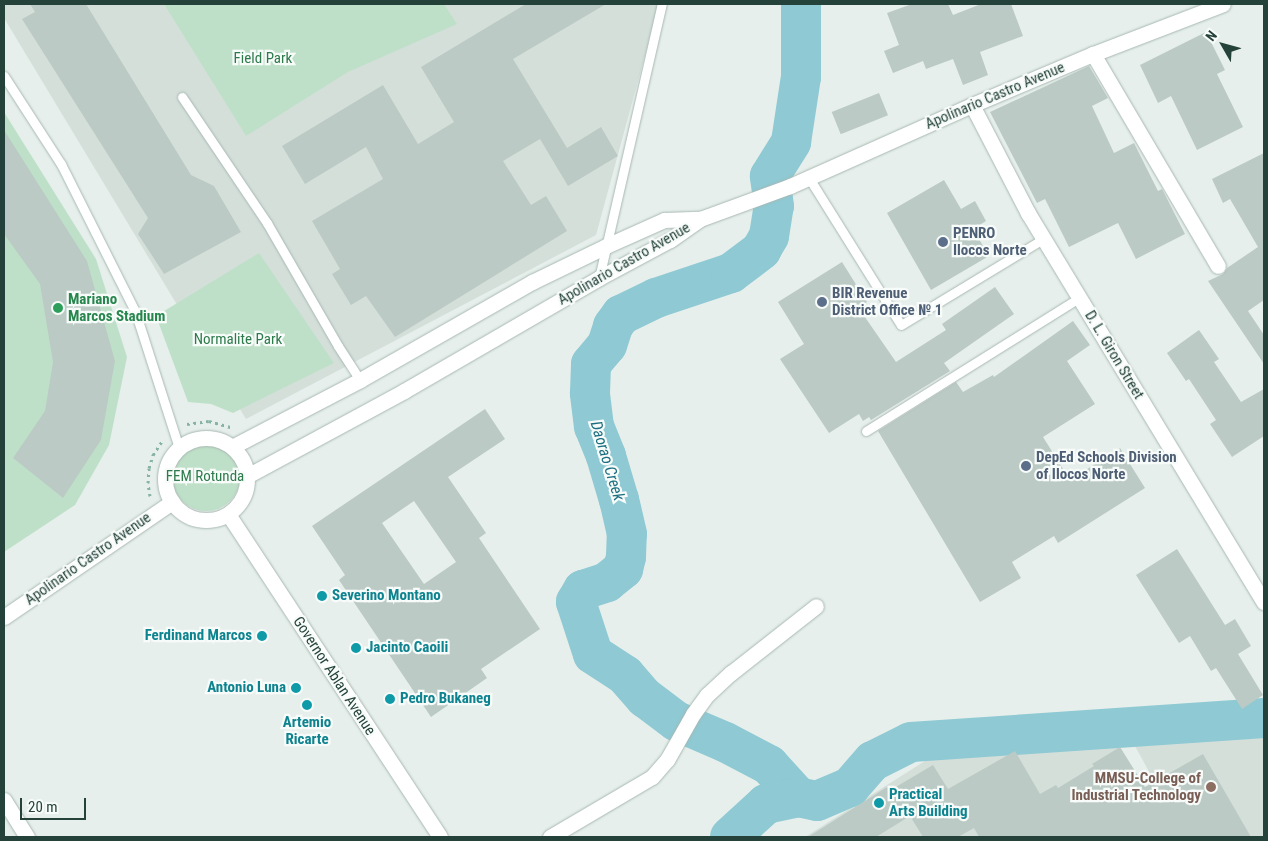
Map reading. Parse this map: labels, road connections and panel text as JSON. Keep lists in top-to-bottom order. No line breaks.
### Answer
{"streets":{"main road":["Apolinario Castro Avenue","D. L. Giron Street","Governor Ablan Avenue"]},"crossings":[["Apolinario Castro Avenue","D. L. Giron Street"],["Apolinario Castro Avenue","Governor Ablan Avenue"]],"water":["Daorao Creek"],"parks":["Field Park","Normalite Park","FEM Rotunda"],"places":["PENRO Ilocos Norte","BIR Revenue District Office № 1","Mariano Marcos Stadium","DepEd Schools Division of Ilocos Norte","Severino Montano","Ferdinand Marcos","Jacinto Caoili","Antonio Luna","Pedro Bukaneg","Artemio Ricarte","MMSU-College of Industrial Technology","Practical Arts Building"],"scale_bar":"20 m","north":"top left"}
